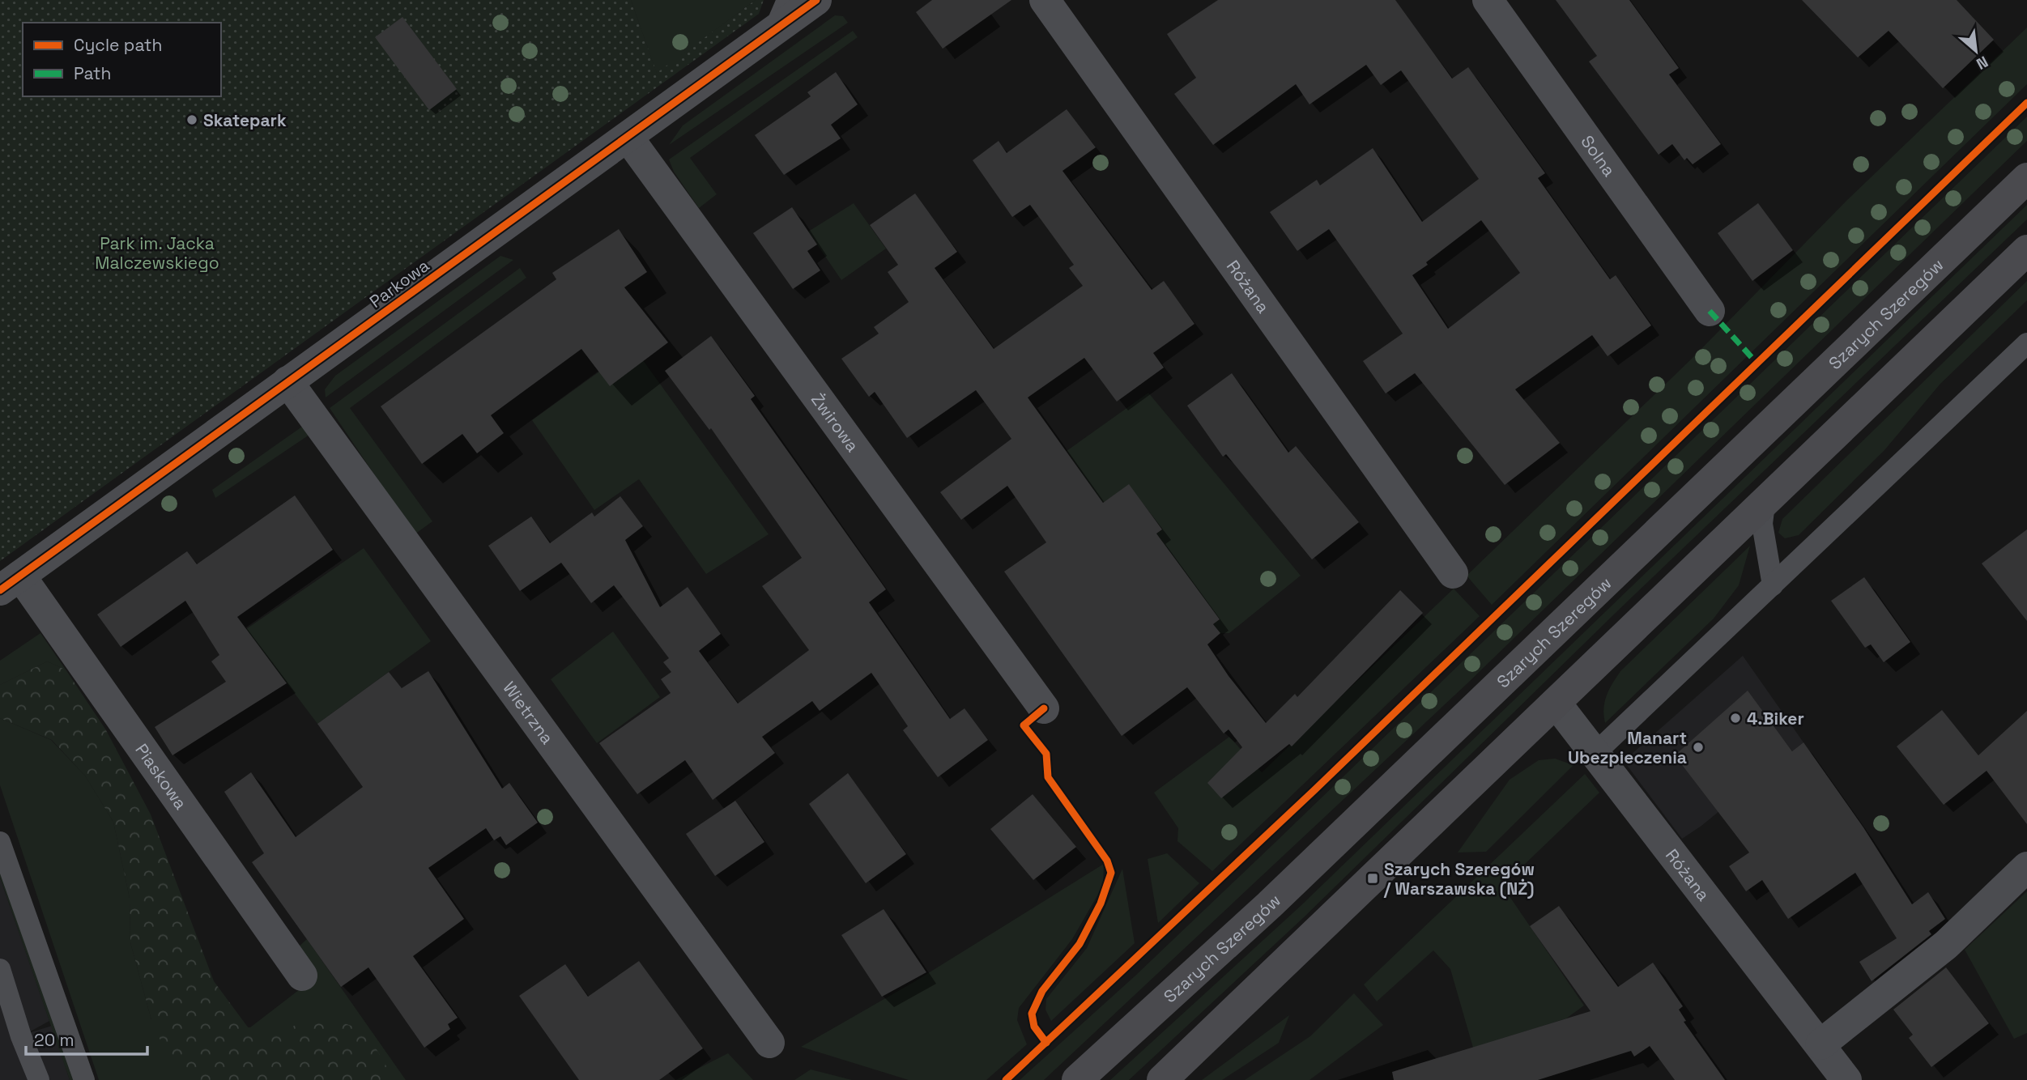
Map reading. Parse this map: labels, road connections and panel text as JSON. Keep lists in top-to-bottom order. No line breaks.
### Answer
{"streets":{"main road":["Szarych Szeregów"],"street":["Solna","Parkowa","Różana","Żwirowa","Wietrzna","Piaskowa"]},"crossings":[["Parkowa","Żwirowa"],["Parkowa","Wietrzna"],["Parkowa","Piaskowa"]],"parks":["Park im. Jacka Malczewskiego"],"places":{"other":["Skatepark","4.Biker","Manart Ubezpieczenia"],"transit":["Szarych Szeregów / Warszawska (NŻ)"]},"legend":["Cycle path","Path"],"scale_bar":"20 m","north":"bottom right"}
